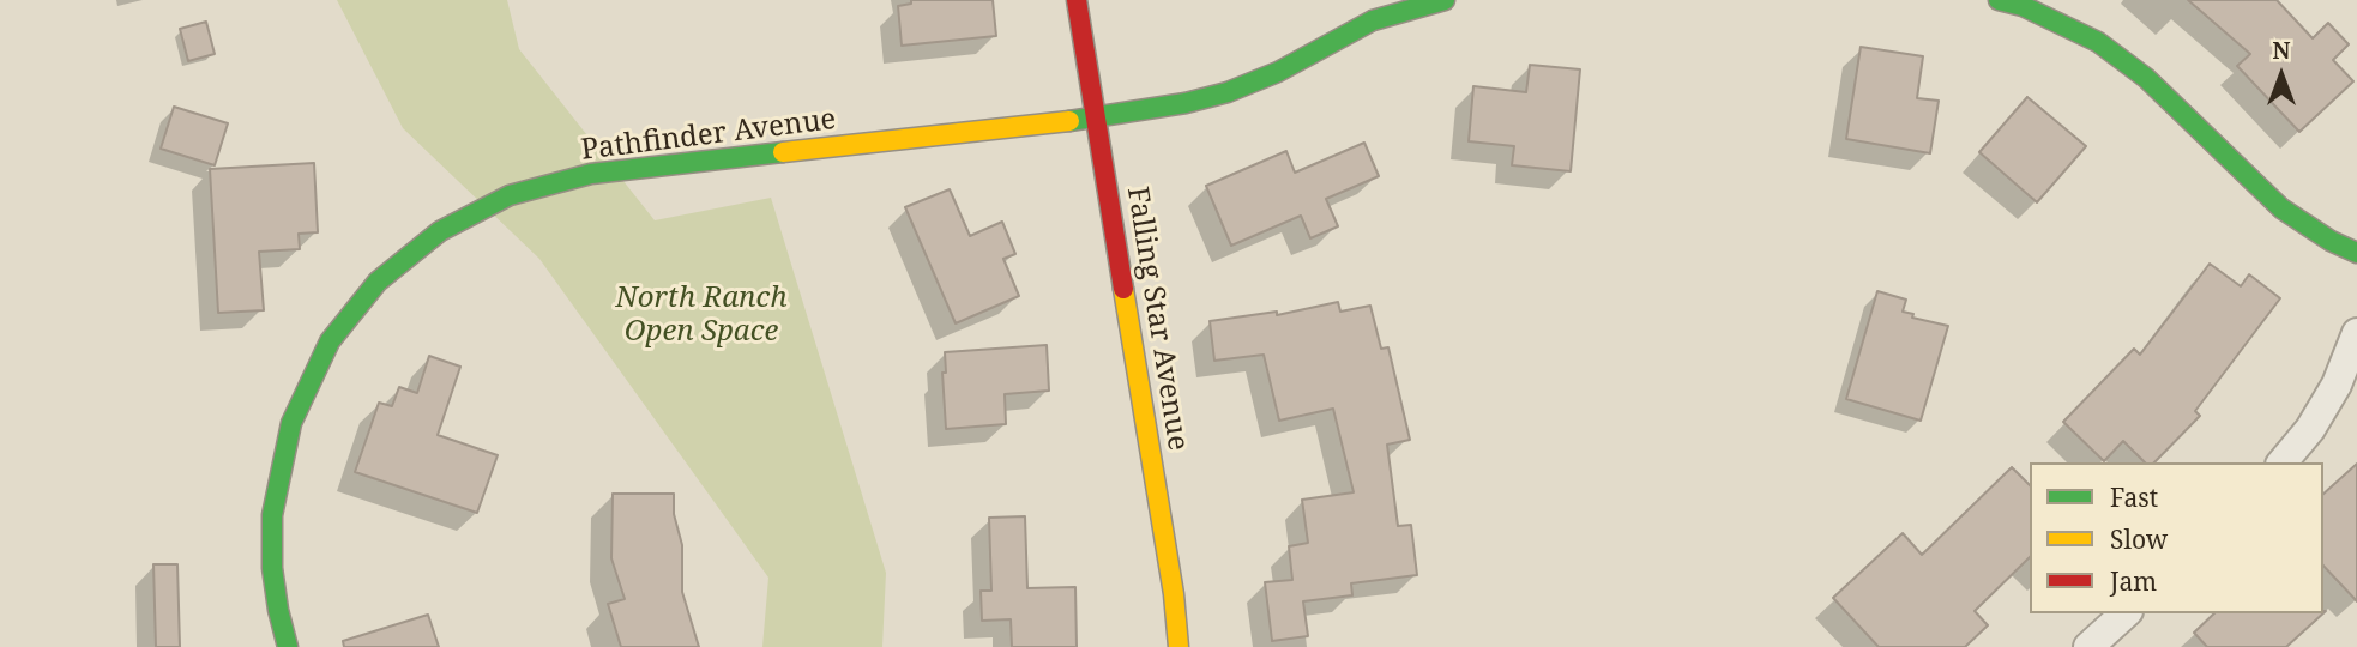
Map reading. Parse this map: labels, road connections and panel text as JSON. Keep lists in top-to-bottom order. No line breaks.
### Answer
{"streets":{"street":["Pathfinder Avenue","Falling Star Avenue"]},"crossings":[["Pathfinder Avenue","Falling Star Avenue"]],"parks":["North Ranch Open Space"],"legend":["Fast","Slow","Jam"],"north":"top"}
